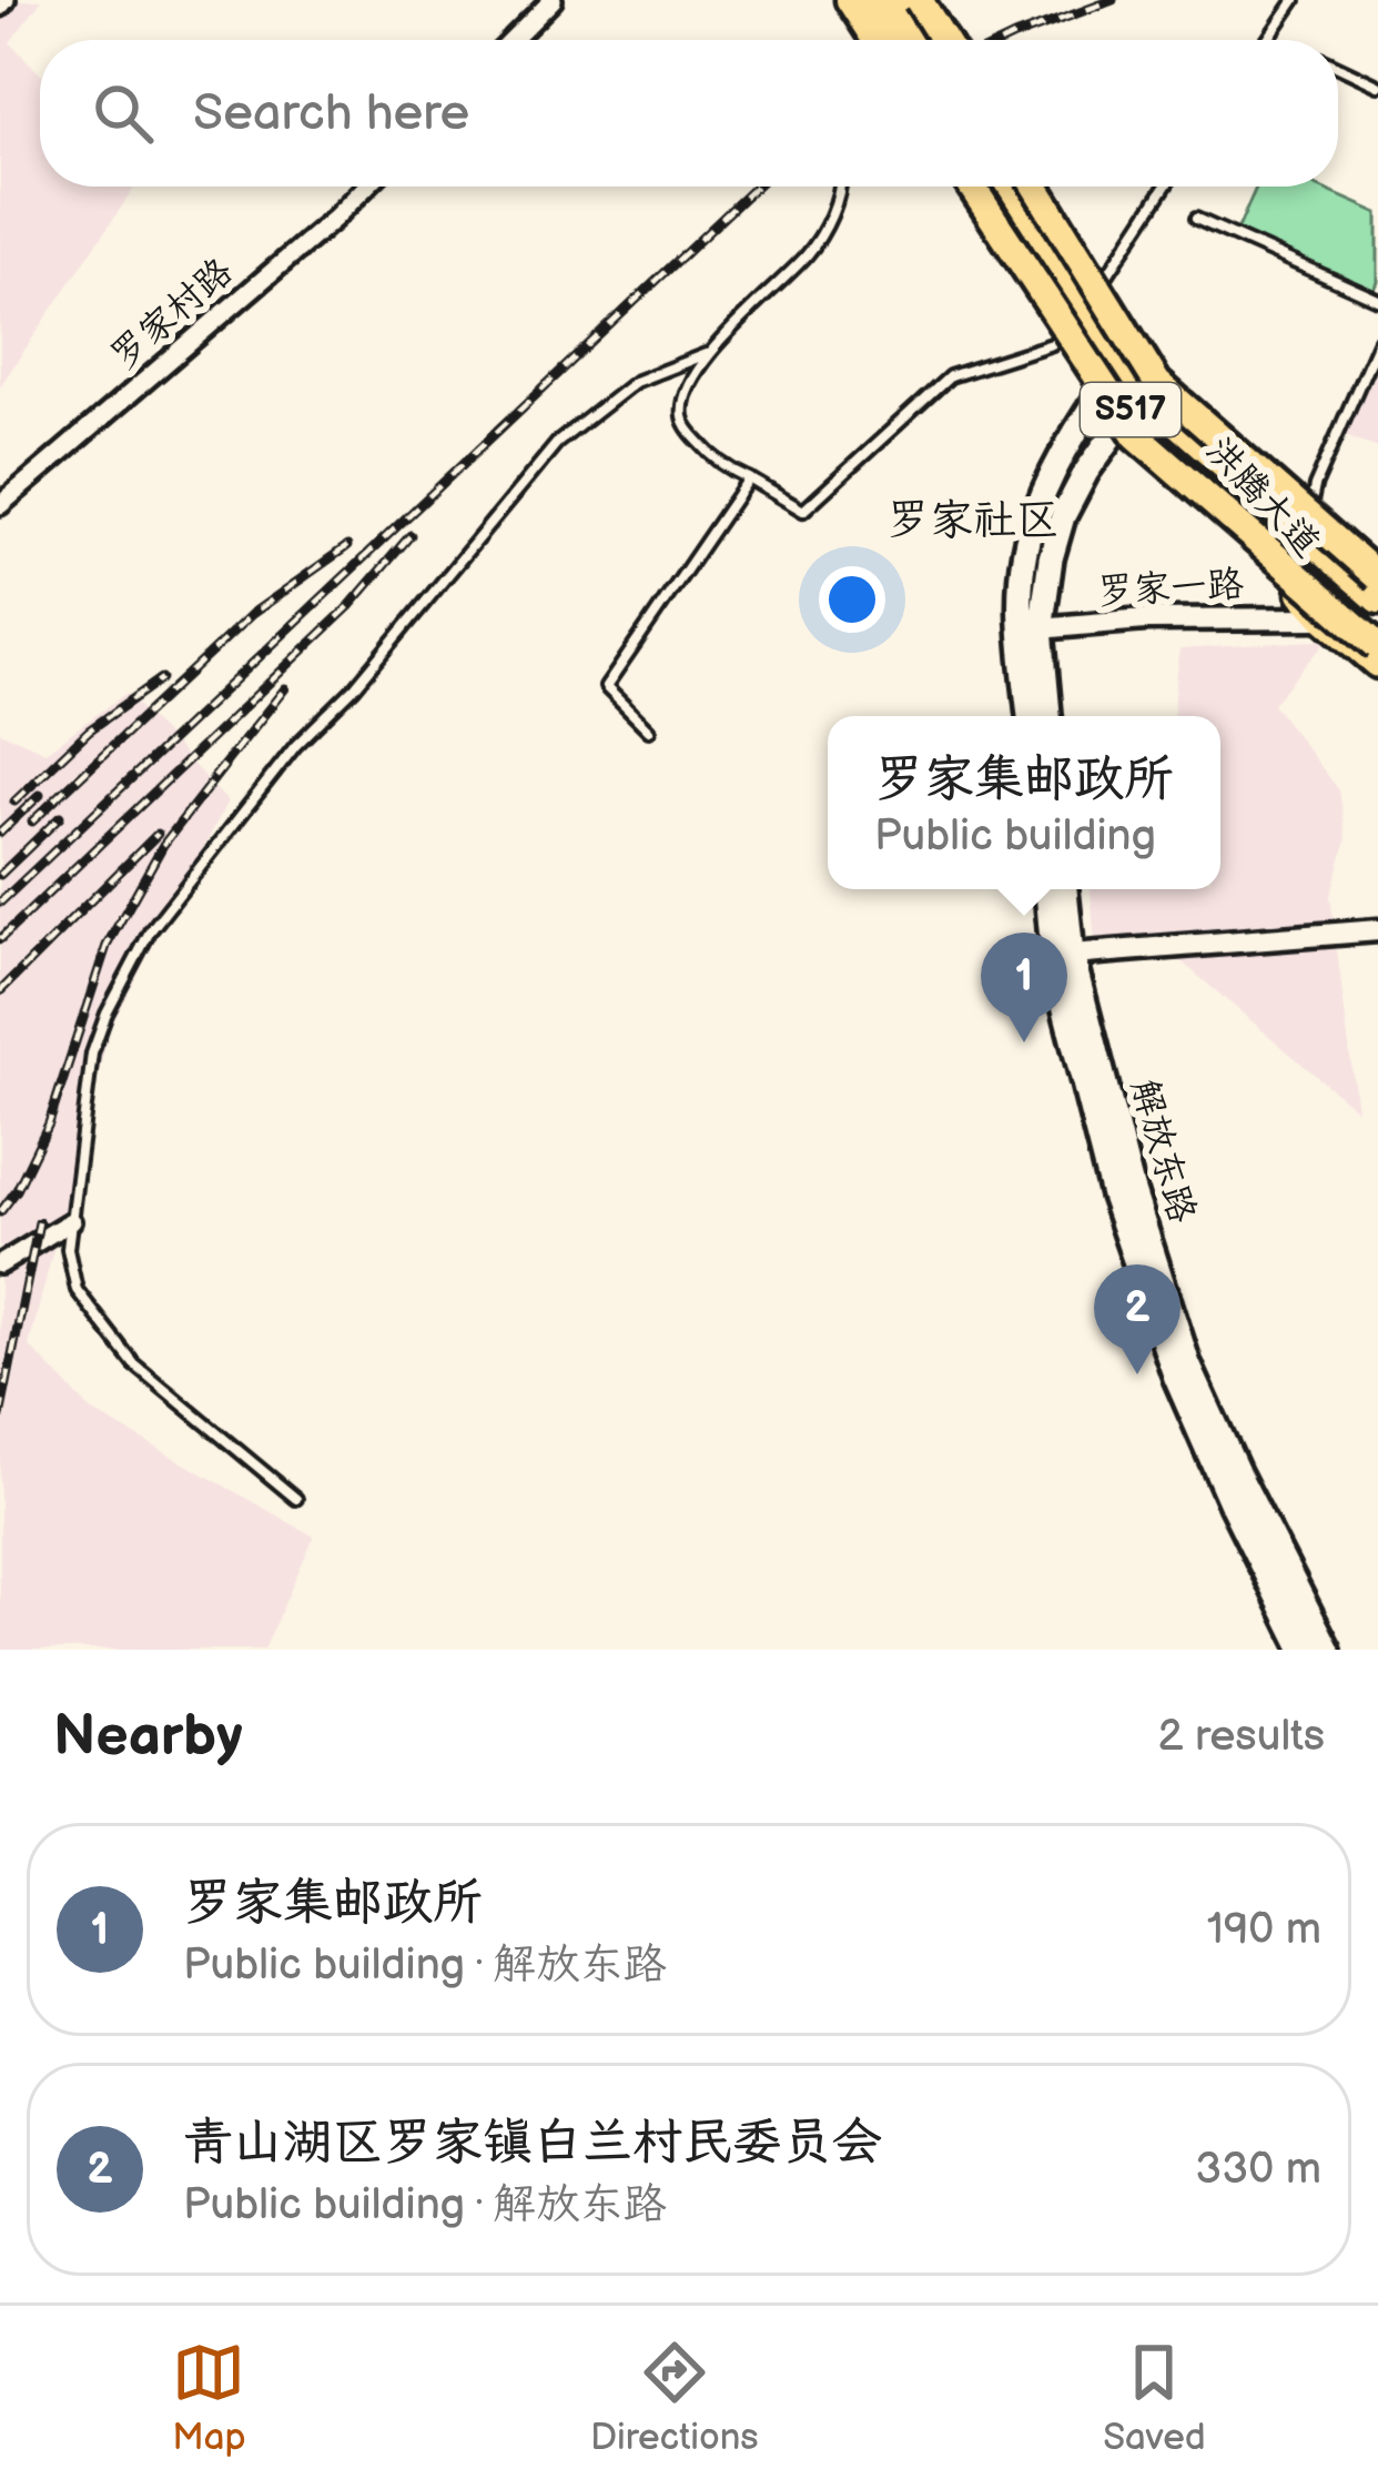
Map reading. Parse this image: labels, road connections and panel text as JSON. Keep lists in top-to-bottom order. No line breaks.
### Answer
{"streets":{"main road":["S517","洪腾大道","解放东路"],"street":["罗家村路","罗家一路"]},"crossings":[["洪腾大道","罗家一路"]],"districts":["罗家社区"],"page":{"search":"Search here","popup":["罗家集邮政所","Public building"],"pins":["1","2"],"heading":["Nearby","2 results"],"list":[{"mark":"1","name":"罗家集邮政所","note":"Public building · 解放东路","value":"190 m"},{"mark":"2","name":"青山湖区罗家镇白兰村民委员会","note":"Public building · 解放东路","value":"330 m"}],"nav":["Map","Directions","Saved"]}}
